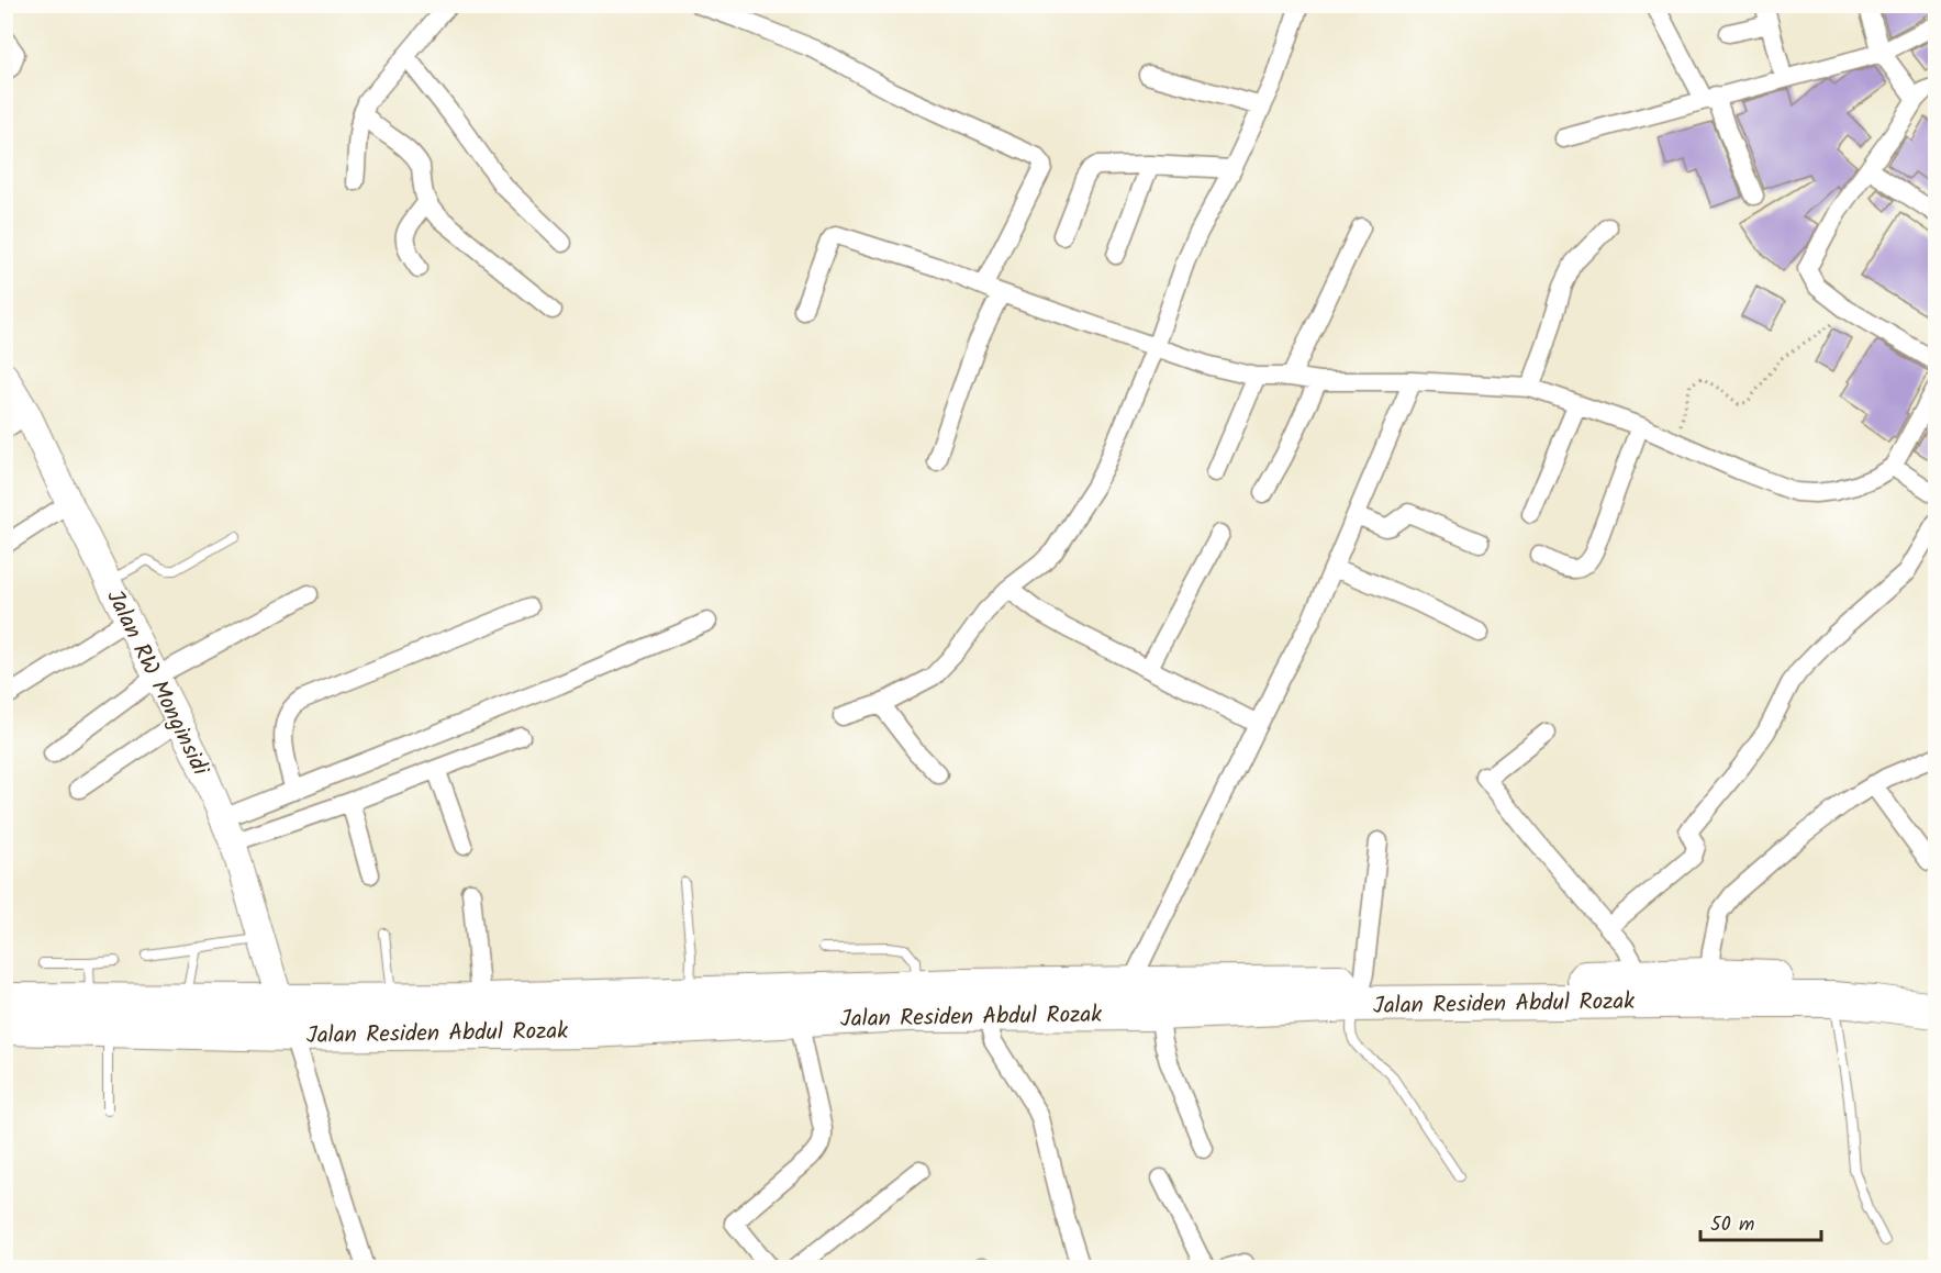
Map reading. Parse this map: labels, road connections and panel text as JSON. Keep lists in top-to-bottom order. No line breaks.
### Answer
{"streets":{"highway":["Jalan Residen Abdul Rozak"],"street":["Jalan RW Monginsidi"]},"crossings":[["Jalan RW Monginsidi","Jalan Residen Abdul Rozak"]],"scale_bar":"50 m"}
